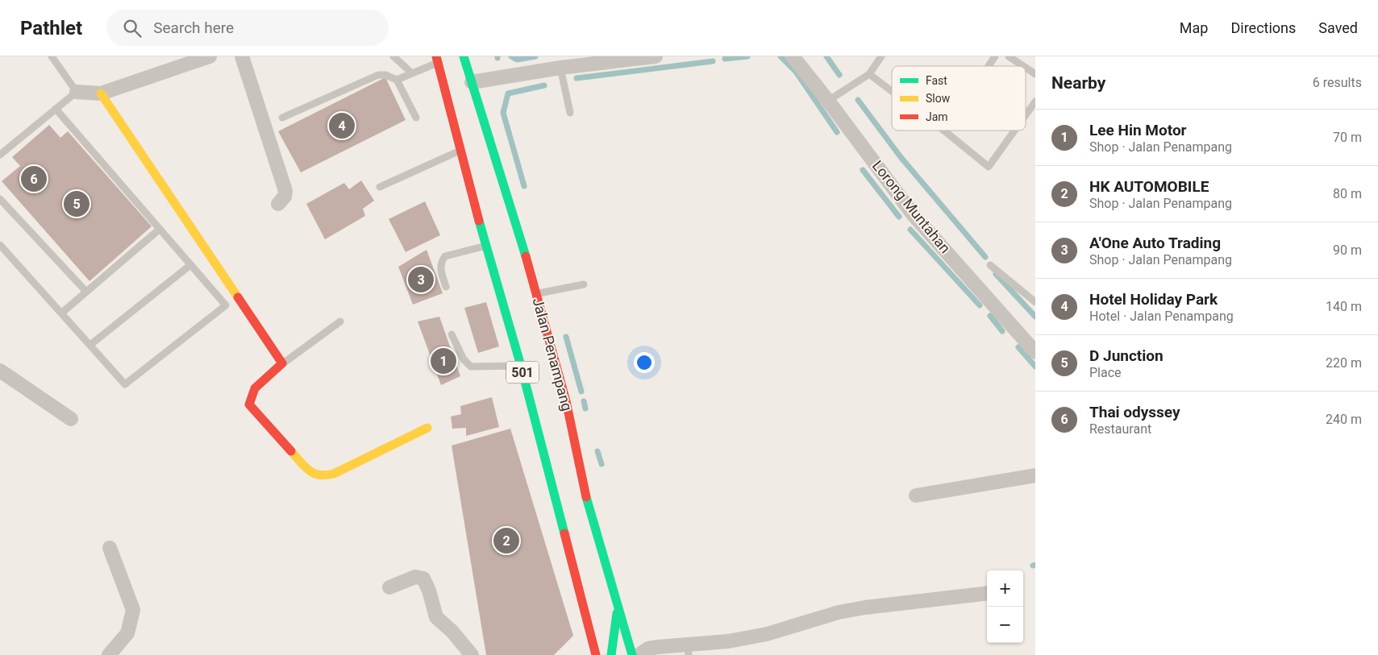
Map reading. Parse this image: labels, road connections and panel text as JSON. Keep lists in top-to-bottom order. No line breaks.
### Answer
{"streets":{"main road":["Jalan Penampang","501"],"street":["Lorong Muntahan"]},"legend":["Fast","Slow","Jam"],"page":{"header":"Pathlet","search":"Search here","nav":["Map","Directions","Saved"],"heading":["Nearby","6 results"],"list":[{"mark":"1","name":"Lee Hin Motor","note":"Shop · Jalan Penampang","value":"70 m"},{"mark":"2","name":"HK AUTOMOBILE","note":"Shop · Jalan Penampang","value":"80 m"},{"mark":"3","name":"A'One Auto Trading","note":"Shop · Jalan Penampang","value":"90 m"},{"mark":"4","name":"Hotel Holiday Park","note":"Hotel · Jalan Penampang","value":"140 m"},{"mark":"5","name":"D Junction","note":"Place","value":"220 m"},{"mark":"6","name":"Thai odyssey","note":"Restaurant","value":"240 m"}],"pins":["4","6","5","3","1","2"],"map_buttons":["+","−"]}}
